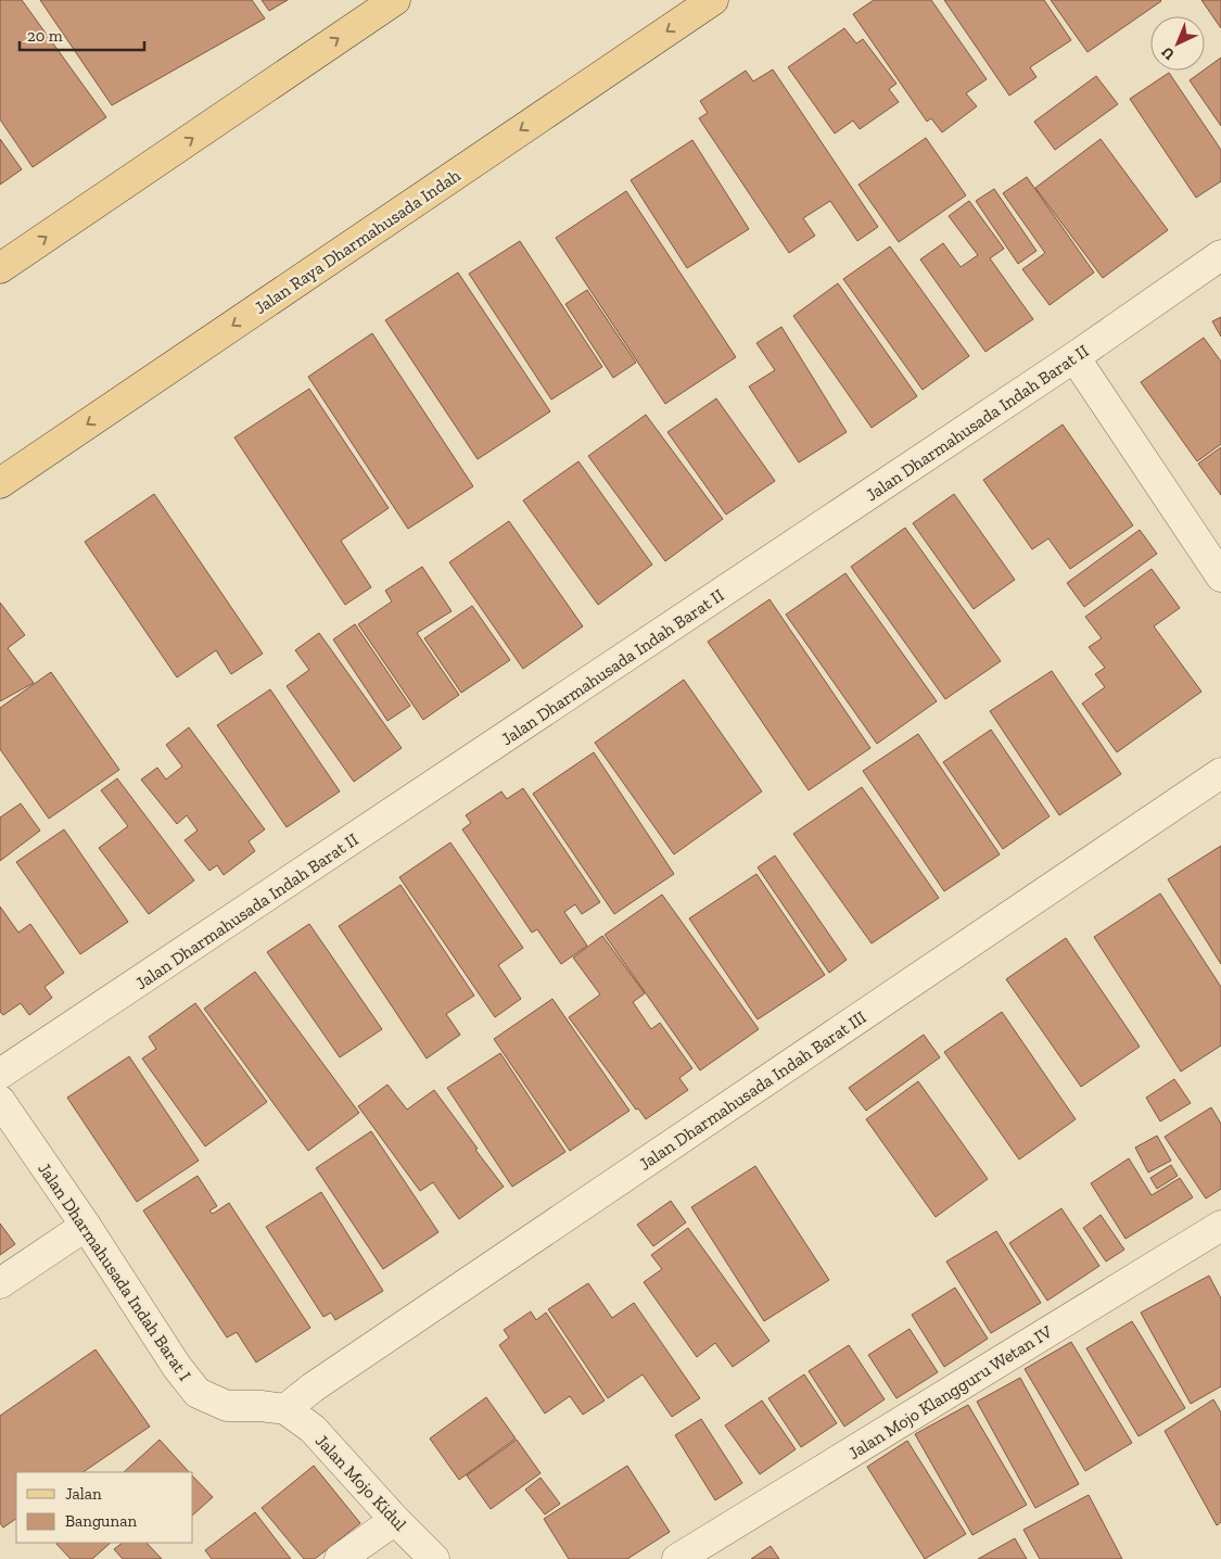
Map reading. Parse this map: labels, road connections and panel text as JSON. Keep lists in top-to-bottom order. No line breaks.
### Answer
{"streets":{"main road":["Jalan Raya Dharmahusada Indah"],"street":["Jalan Dharmahusada Indah Barat II","Jalan Dharmahusada Indah Barat III","Jalan Dharmahusada Indah Barat I","Jalan Mojo Klangguru Wetan IV","Jalan Mojo Kidul"]},"crossings":[["Jalan Dharmahusada Indah Barat III","Jalan Dharmahusada Indah Barat I"],["Jalan Dharmahusada Indah Barat III","Jalan Mojo Kidul"],["Jalan Dharmahusada Indah Barat I","Jalan Mojo Kidul"]],"legend":["Jalan","Bangunan"],"scale_bar":"20 m","north":"bottom left"}
